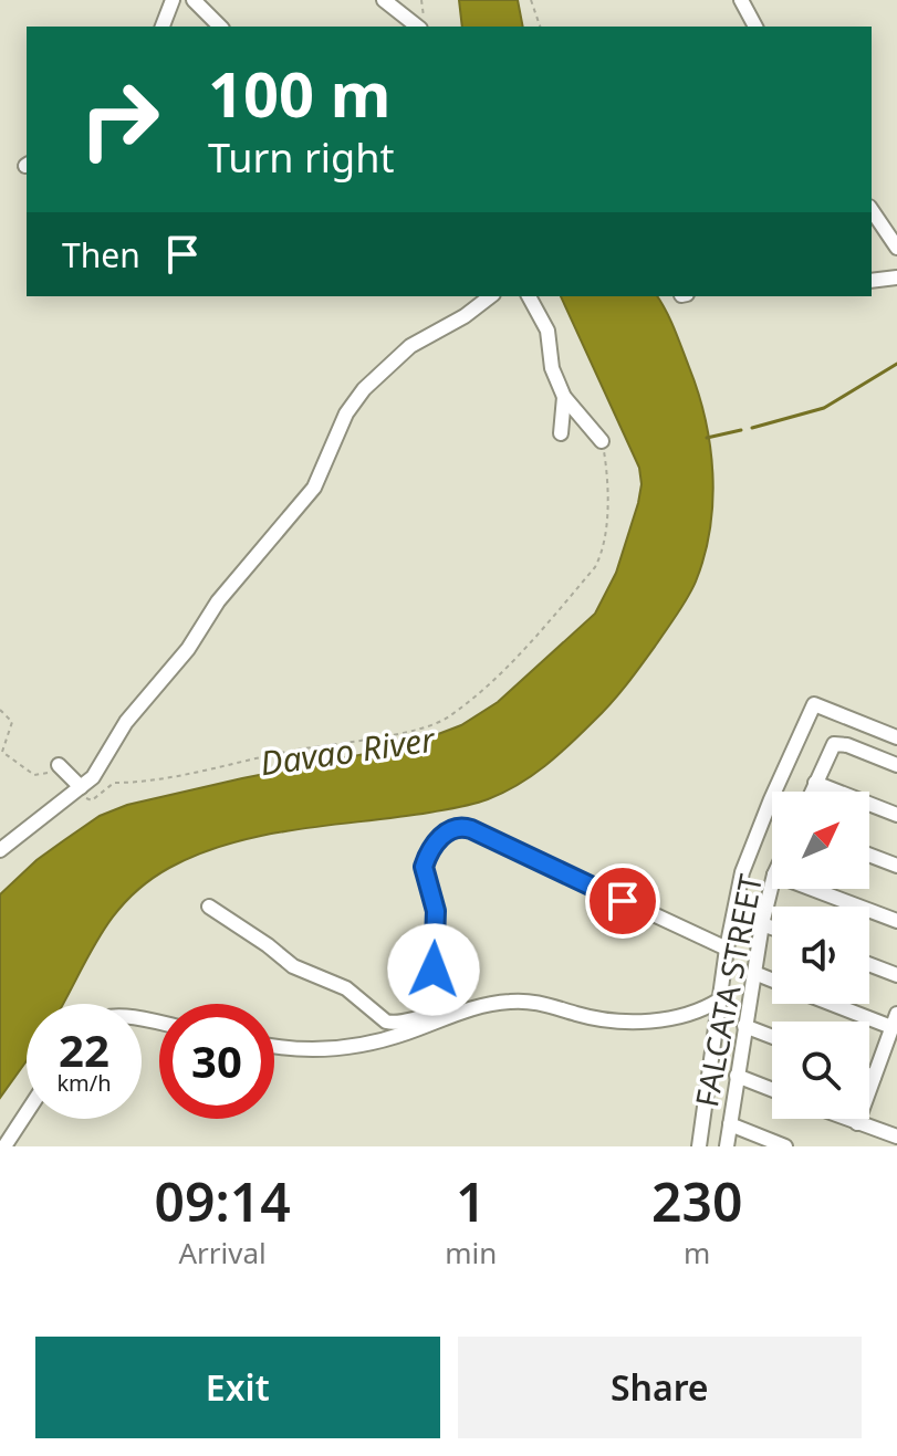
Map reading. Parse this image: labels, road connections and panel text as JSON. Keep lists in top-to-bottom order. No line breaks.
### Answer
{"streets":{"street":["FALCATA STREET"]},"water":["Davao River"],"north":"top right","page":{"turn":["100 m","Turn right"],"then":"Then","speed":"22 km/h","limit":"30","eta":["09:14","Arrival","1","min","230","m"],"buttons":["Exit","Share"]}}
